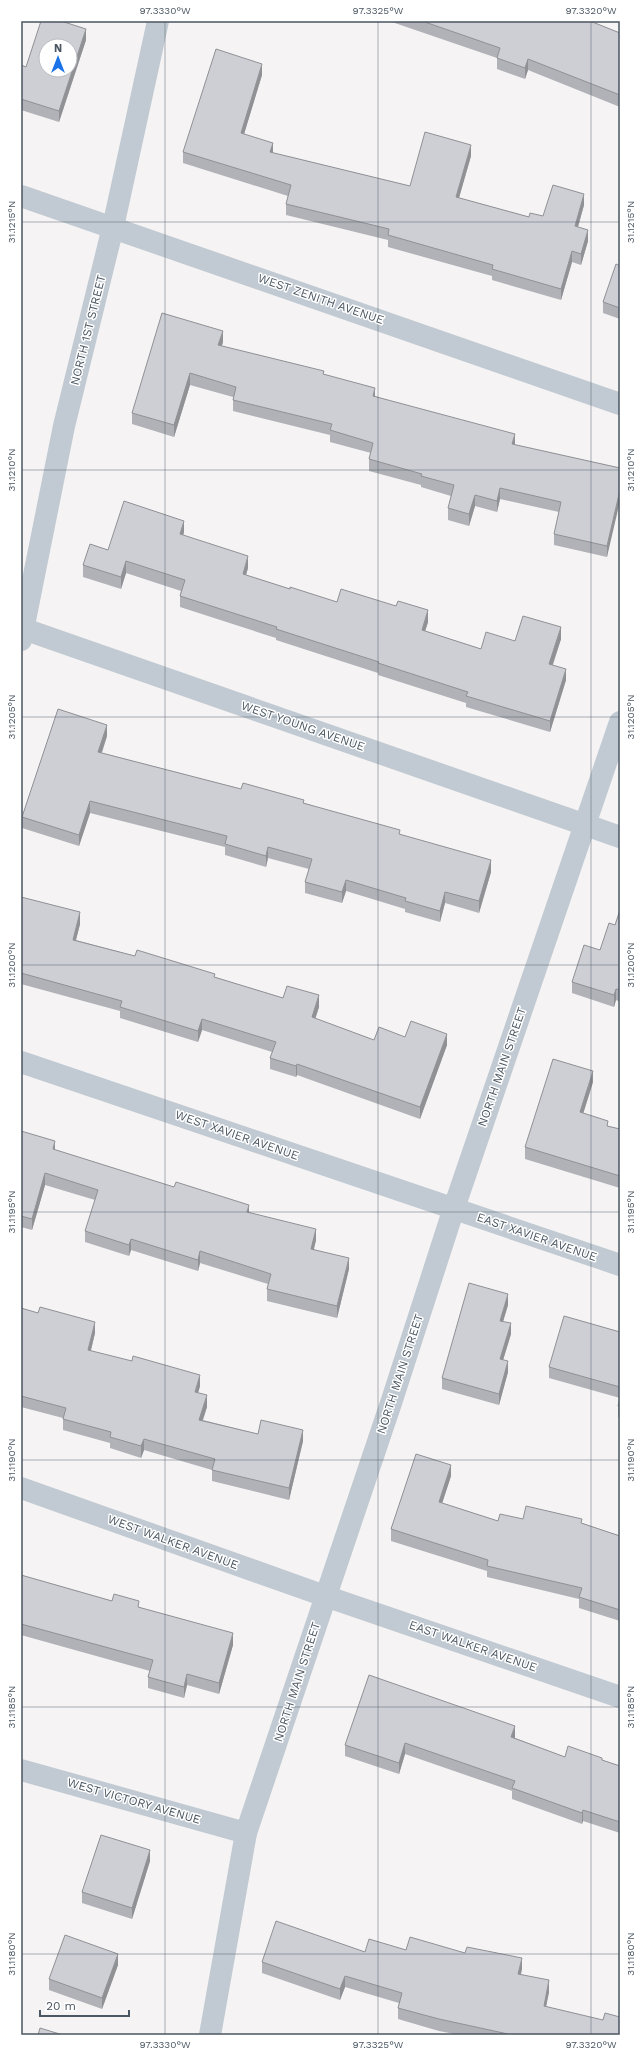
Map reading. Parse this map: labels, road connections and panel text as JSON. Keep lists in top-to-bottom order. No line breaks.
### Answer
{"streets":{"street":["WEST ZENITH AVENUE","NORTH 1ST STREET","WEST YOUNG AVENUE","NORTH MAIN STREET","WEST XAVIER AVENUE","EAST XAVIER AVENUE","WEST WALKER AVENUE","EAST WALKER AVENUE","WEST VICTORY AVENUE"]},"crossings":[["WEST ZENITH AVENUE","NORTH 1ST STREET"],["NORTH 1ST STREET","WEST YOUNG AVENUE"],["WEST YOUNG AVENUE","NORTH MAIN STREET"],["NORTH MAIN STREET","WEST XAVIER AVENUE"],["NORTH MAIN STREET","EAST XAVIER AVENUE"],["NORTH MAIN STREET","WEST WALKER AVENUE"],["NORTH MAIN STREET","EAST WALKER AVENUE"],["NORTH MAIN STREET","WEST VICTORY AVENUE"],["WEST XAVIER AVENUE","EAST XAVIER AVENUE"],["WEST WALKER AVENUE","EAST WALKER AVENUE"]],"scale_bar":"20 m","north":"top","coordinates":["97.3330°W","97.3325°W","97.3320°W","31.1215°N","31.1210°N","31.1205°N","31.1200°N","31.1195°N","31.1190°N","31.1185°N","31.1180°N"]}
